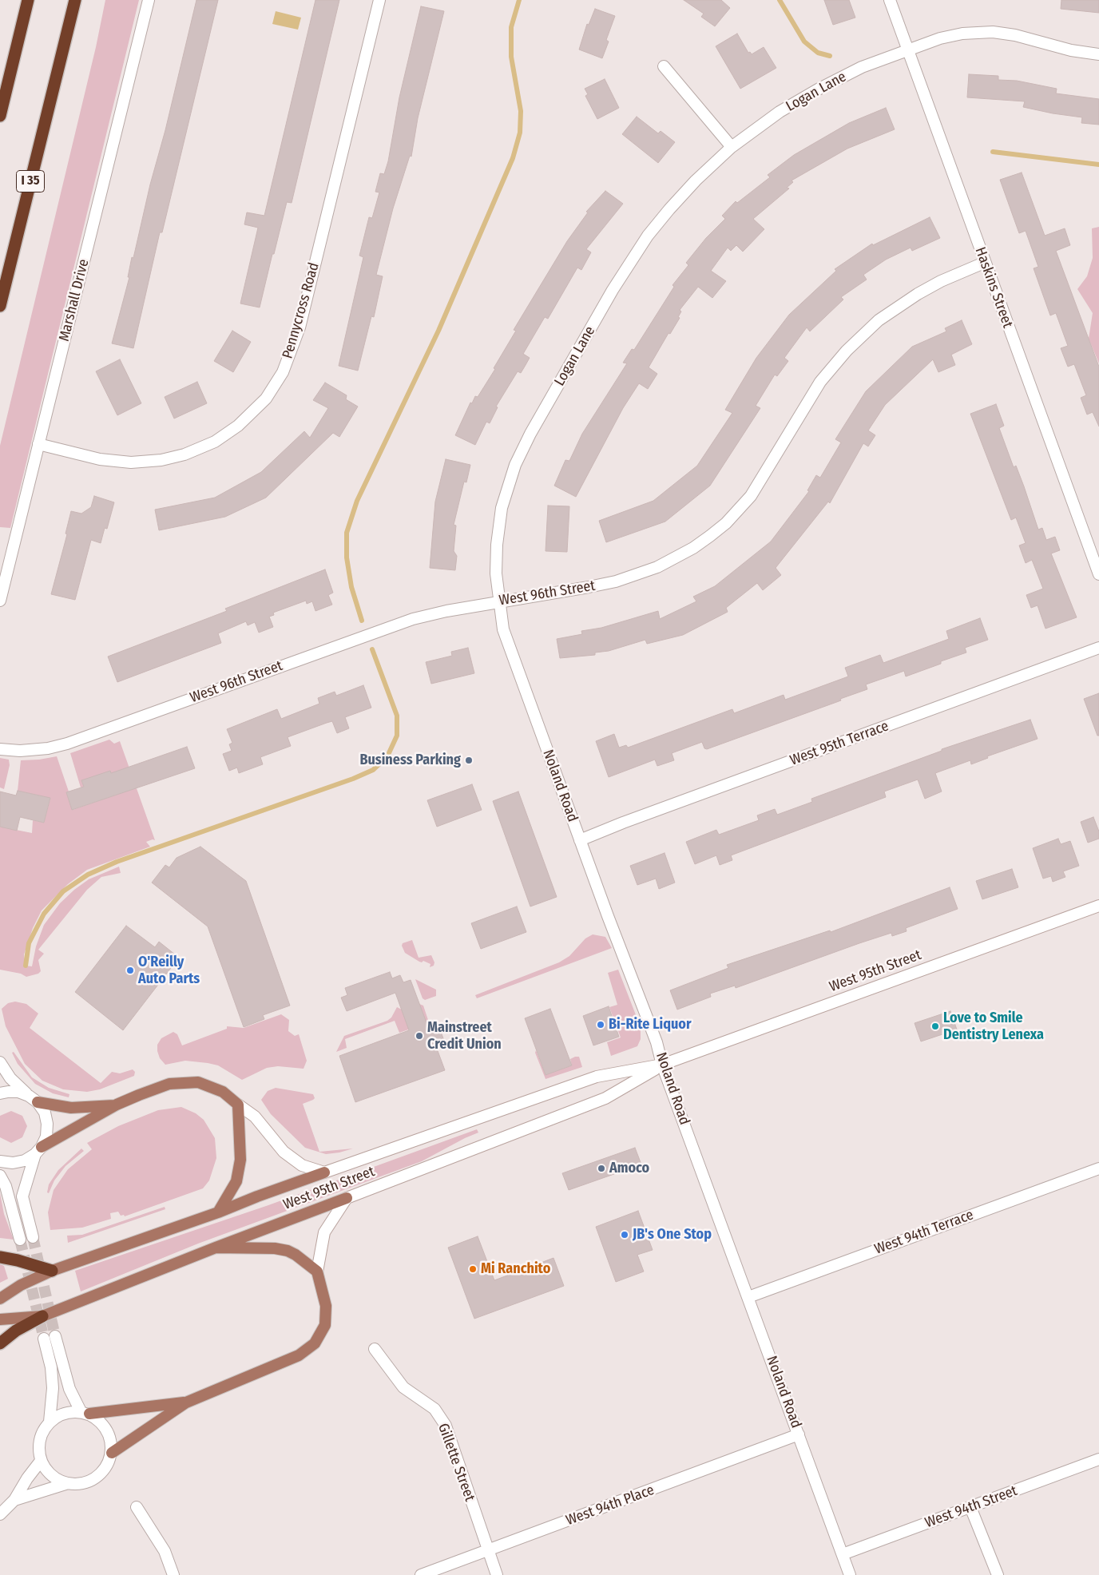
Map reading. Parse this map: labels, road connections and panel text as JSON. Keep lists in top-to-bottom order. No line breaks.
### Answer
{"streets":{"highway":["I 35"],"main road":["West 95th Street"],"street":["Logan Lane","Haskins Street","Marshall Drive","Pennycross Road","West 96th Street","West 95th Terrace","Noland Road","West 94th Terrace","Gillette Street","West 94th Place","West 94th Street"]},"crossings":[["Logan Lane","Haskins Street"],["Logan Lane","West 96th Street"],["Logan Lane","Noland Road"],["Haskins Street","West 96th Street"],["Marshall Drive","Pennycross Road"],["West 96th Street","Noland Road"],["West 95th Terrace","Noland Road"],["Noland Road","West 95th Street"],["Noland Road","West 94th Terrace"],["Noland Road","West 94th Place"],["Noland Road","West 94th Street"],["Gillette Street","West 94th Place"]],"places":["Business Parking","O'Reilly Auto Parts","Bi-Rite Liquor","Love to Smile Dentistry Lenexa","Mainstreet Credit Union","Amoco","JB's One Stop","Mi Ranchito"]}
